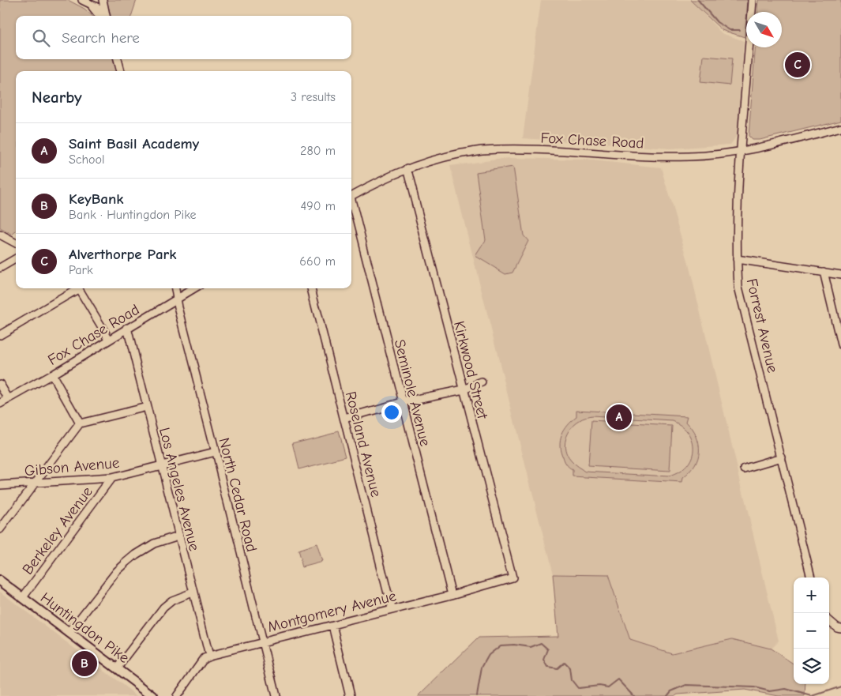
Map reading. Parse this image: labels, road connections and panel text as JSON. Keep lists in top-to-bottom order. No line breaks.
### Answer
{"streets":{"main road":["Huntingdon Pike"],"street":["Fox Chase Road","Forrest Avenue","Kirkwood Street","Seminole Avenue","Roseland Avenue","Gibson Avenue","Los Angeles Avenue","North Cedar Road","Berkeley Avenue","Montgomery Avenue"]},"crossings":[["Fox Chase Road","Forrest Avenue"],["Fox Chase Road","Kirkwood Street"],["Fox Chase Road","Los Angeles Avenue"],["Fox Chase Road","North Cedar Road"],["Kirkwood Street","Montgomery Avenue"],["Seminole Avenue","Montgomery Avenue"],["Roseland Avenue","Montgomery Avenue"],["Gibson Avenue","Los Angeles Avenue"],["Gibson Avenue","North Cedar Road"],["Gibson Avenue","Berkeley Avenue"],["Los Angeles Avenue","Montgomery Avenue"],["North Cedar Road","Montgomery Avenue"],["Berkeley Avenue","Huntingdon Pike"]],"north":"bottom right","page":{"search":"Search here","pins":["C","A","B"],"heading":["Nearby","3 results"],"list":[{"mark":"A","name":"Saint Basil Academy","note":"School","value":"280 m"},{"mark":"B","name":"KeyBank","note":"Bank · Huntingdon Pike","value":"490 m"},{"mark":"C","name":"Alverthorpe Park","note":"Park","value":"660 m"}],"map_buttons":["+","−"]}}
